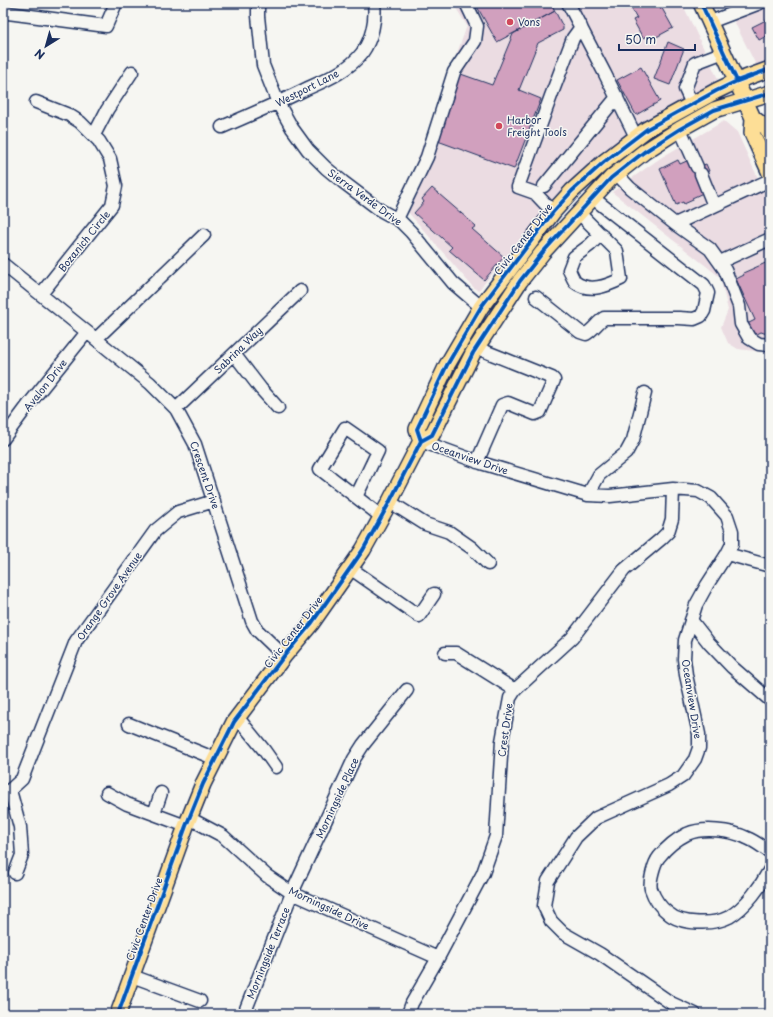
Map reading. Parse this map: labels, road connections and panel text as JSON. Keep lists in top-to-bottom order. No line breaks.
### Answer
{"streets":{"main road":["Civic Center Drive"],"street":["Westport Lane","Sierra Verde Drive","Bozanich Circle","Sabrina Way","Avalon Drive","Oceanview Drive","Crescent Drive","Orange Grove Avenue","Crest Drive","Morningside Place","Morningside Drive","Morningside Terrace"]},"crossings":[["Westport Lane","Sierra Verde Drive"],["Sierra Verde Drive","Civic Center Drive"],["Civic Center Drive","Oceanview Drive"],["Civic Center Drive","Crescent Drive"],["Civic Center Drive","Morningside Drive"],["Bozanich Circle","Crescent Drive"],["Sabrina Way","Crescent Drive"],["Avalon Drive","Crescent Drive"],["Oceanview Drive","Crest Drive"],["Crescent Drive","Orange Grove Avenue"],["Crest Drive","Morningside Drive"],["Morningside Place","Morningside Drive"],["Morningside Place","Morningside Terrace"],["Morningside Drive","Morningside Terrace"]],"places":["Vons","Harbor Freight Tools"],"scale_bar":"50 m","north":"bottom left"}
